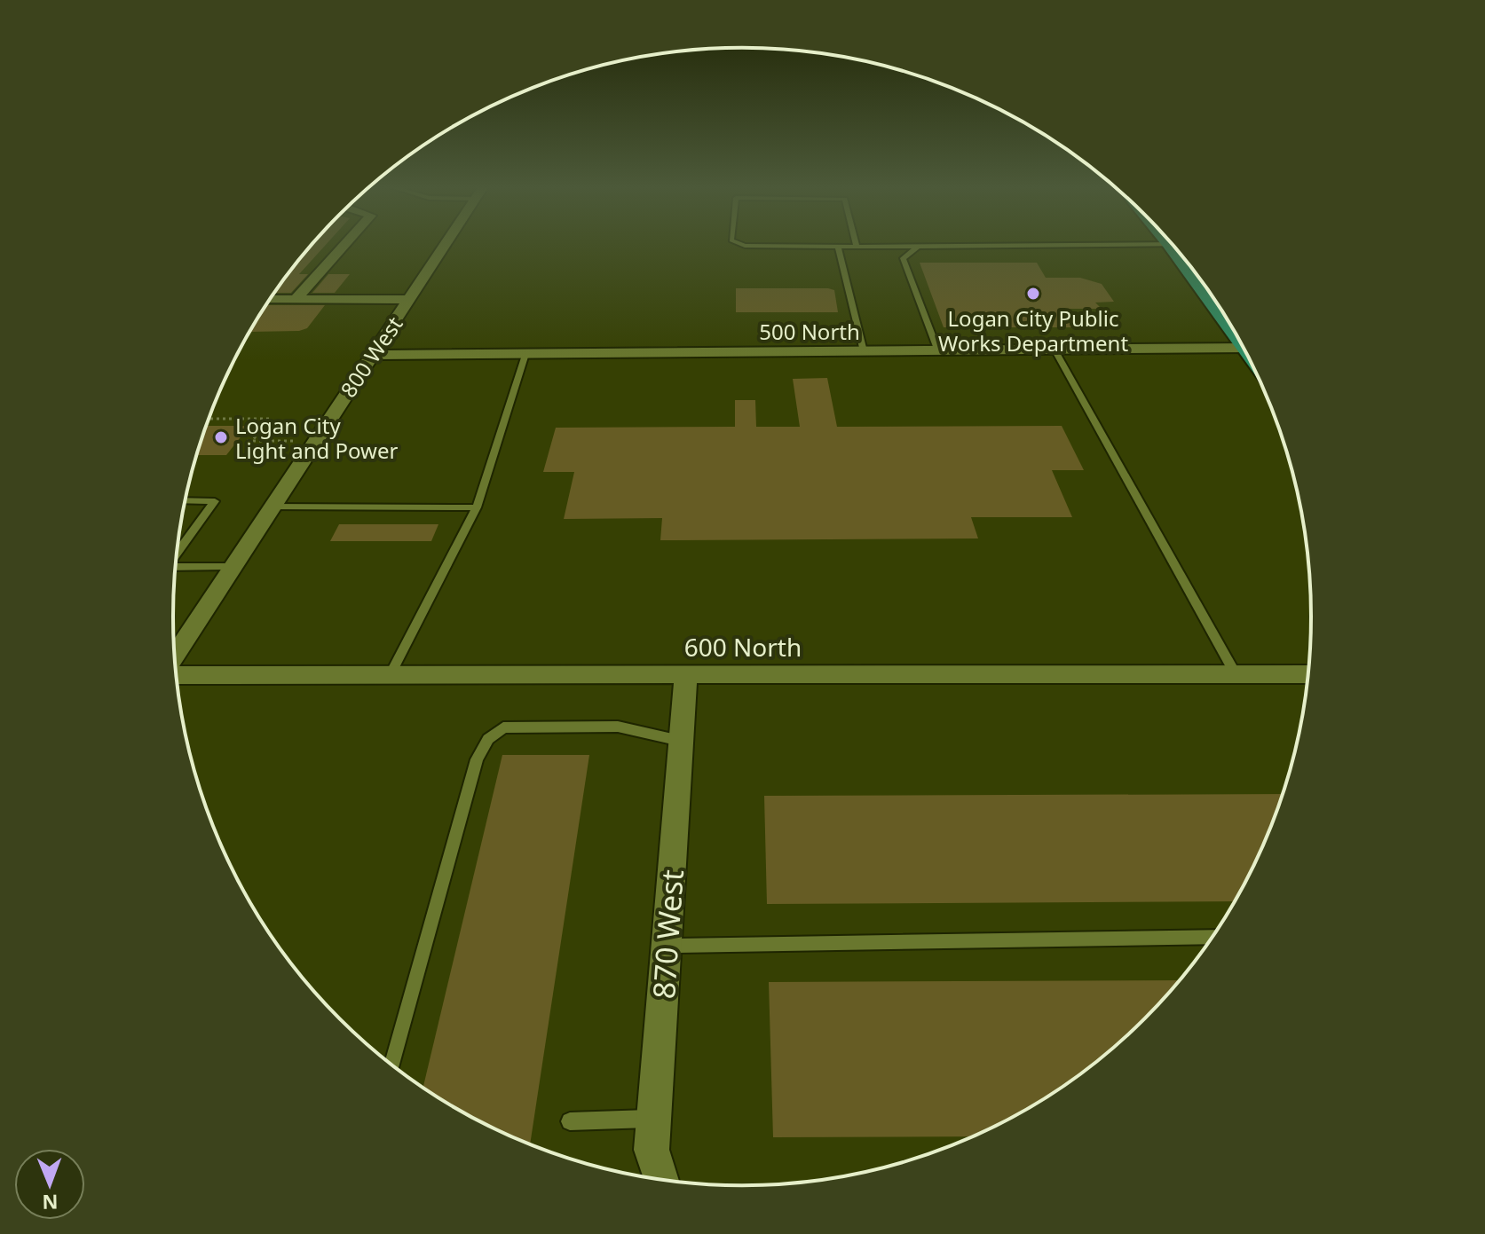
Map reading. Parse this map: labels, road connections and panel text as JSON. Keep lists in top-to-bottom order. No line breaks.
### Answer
{"streets":{"street":["500 North","800 West","600 North","870 West"]},"crossings":[["500 North","800 West"],["600 North","870 West"]],"places":["Logan City Public Works Department","Logan City Light and Power"],"north":"bottom"}
